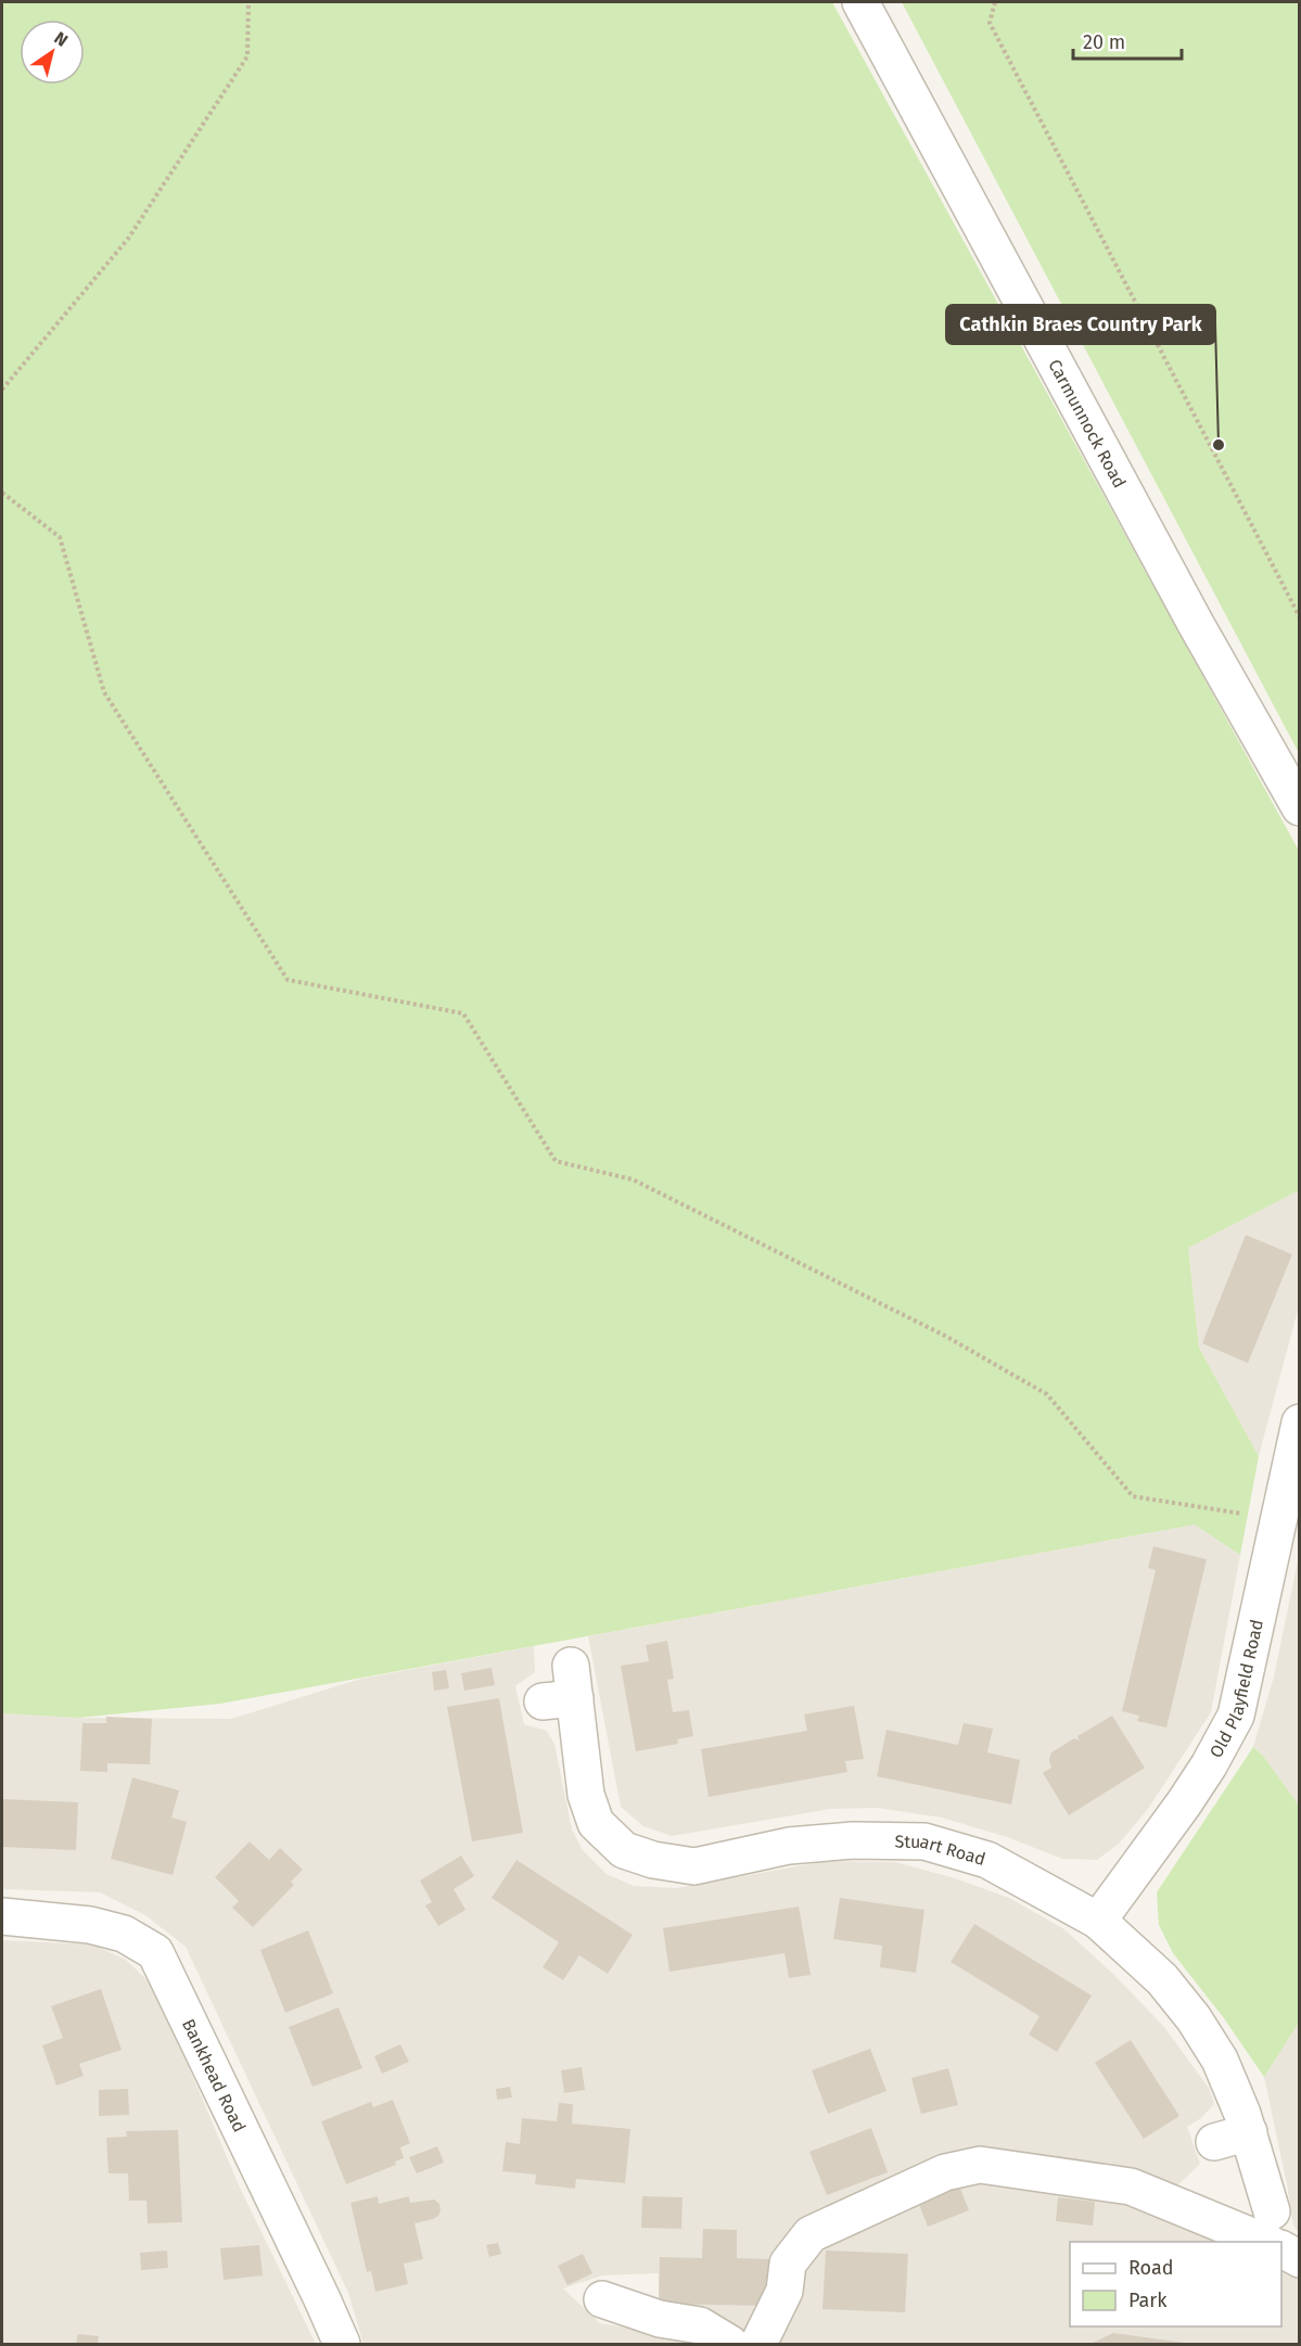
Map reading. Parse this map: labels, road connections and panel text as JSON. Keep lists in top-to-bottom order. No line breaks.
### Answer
{"streets":{"street":["Carmunnock Road","Old Playfield Road","Stuart Road","Bankhead Road"]},"crossings":[["Old Playfield Road","Stuart Road"]],"places":["Cathkin Braes Country Park"],"legend":["Road","Park"],"scale_bar":"20 m","north":"top right"}
